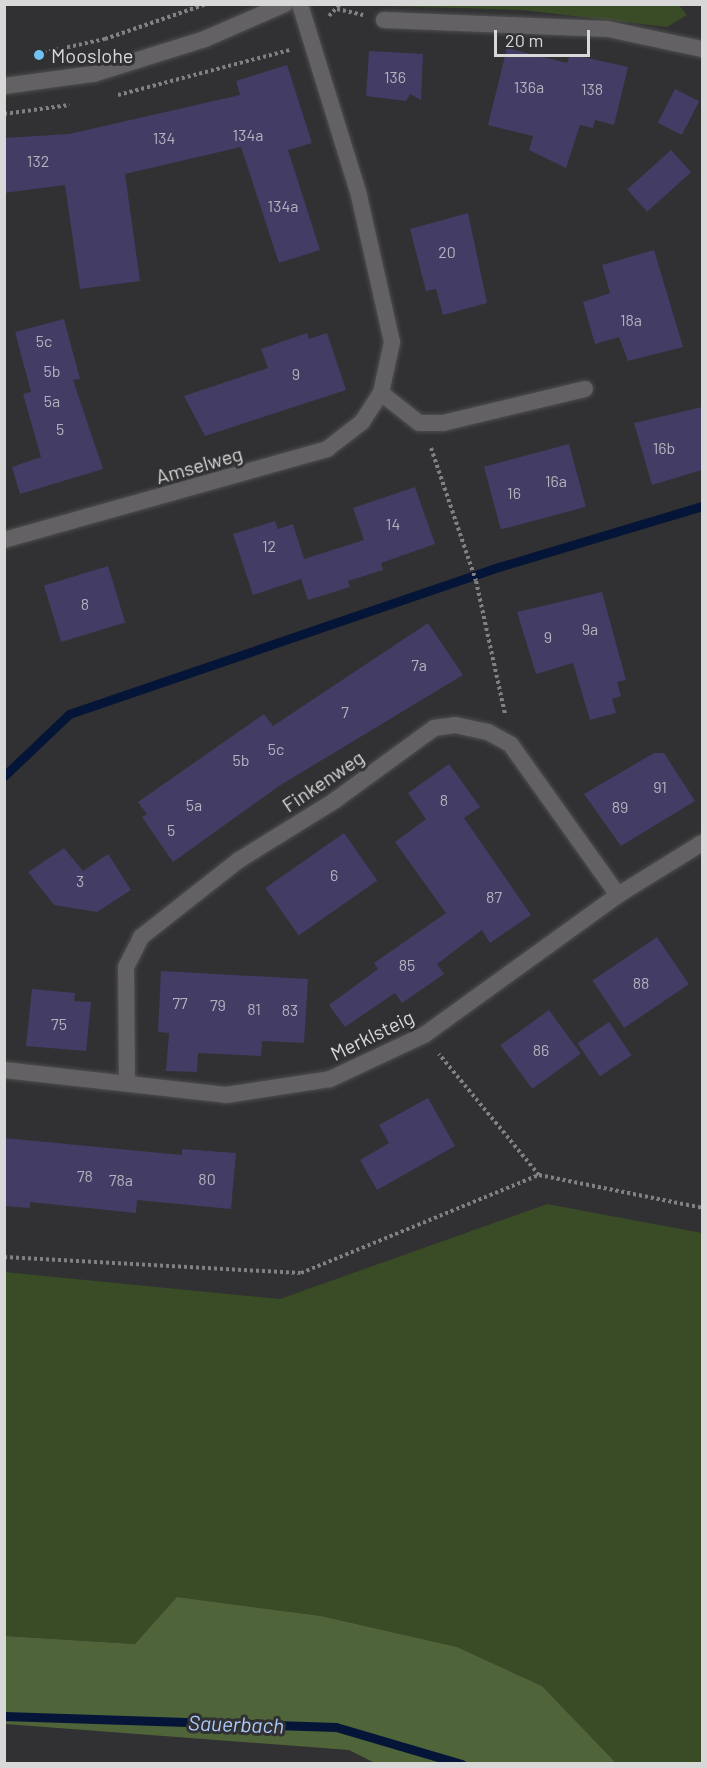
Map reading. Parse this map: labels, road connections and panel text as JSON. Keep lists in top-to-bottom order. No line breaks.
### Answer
{"streets":{"street":["Amselweg","Finkenweg","Merklsteig"]},"crossings":[["Finkenweg","Merklsteig"]],"water":["Sauerbach"],"places":["Mooslohe"],"house_numbers":["136","136a","138","134a","134","132","134a","20","18a","5c","5b","9","5a","5","16b","16a","16","14","12","8","9a","9","7a","7","5c","5b","91","8","5a","89","5","6","3","87","85","88","77","79","81","83","75","86","78","80","78a"],"scale_bar":"20 m"}
